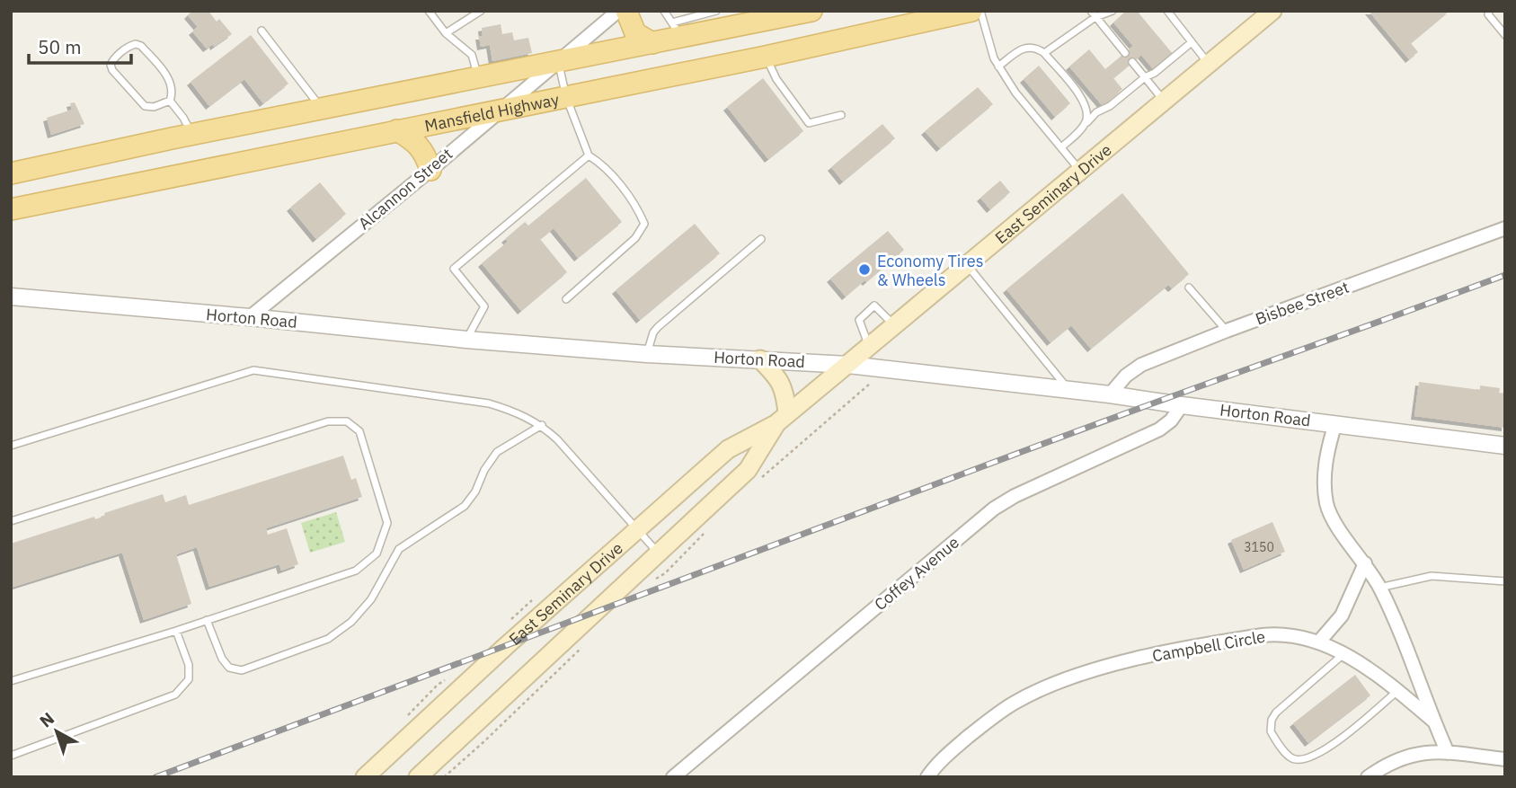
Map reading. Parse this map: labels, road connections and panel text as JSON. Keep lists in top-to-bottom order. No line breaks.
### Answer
{"streets":{"main road":["Mansfield Highway","East Seminary Drive"],"street":["Alcannon Street","Bisbee Street","Horton Road","Coffey Avenue","Campbell Circle"]},"crossings":[["Mansfield Highway","Alcannon Street"],["Alcannon Street","Horton Road"],["East Seminary Drive","Horton Road"],["Bisbee Street","Horton Road"],["Horton Road","Coffey Avenue"]],"places":["Economy Tires & Wheels"],"house_numbers":["3150"],"scale_bar":"50 m","north":"top left"}
